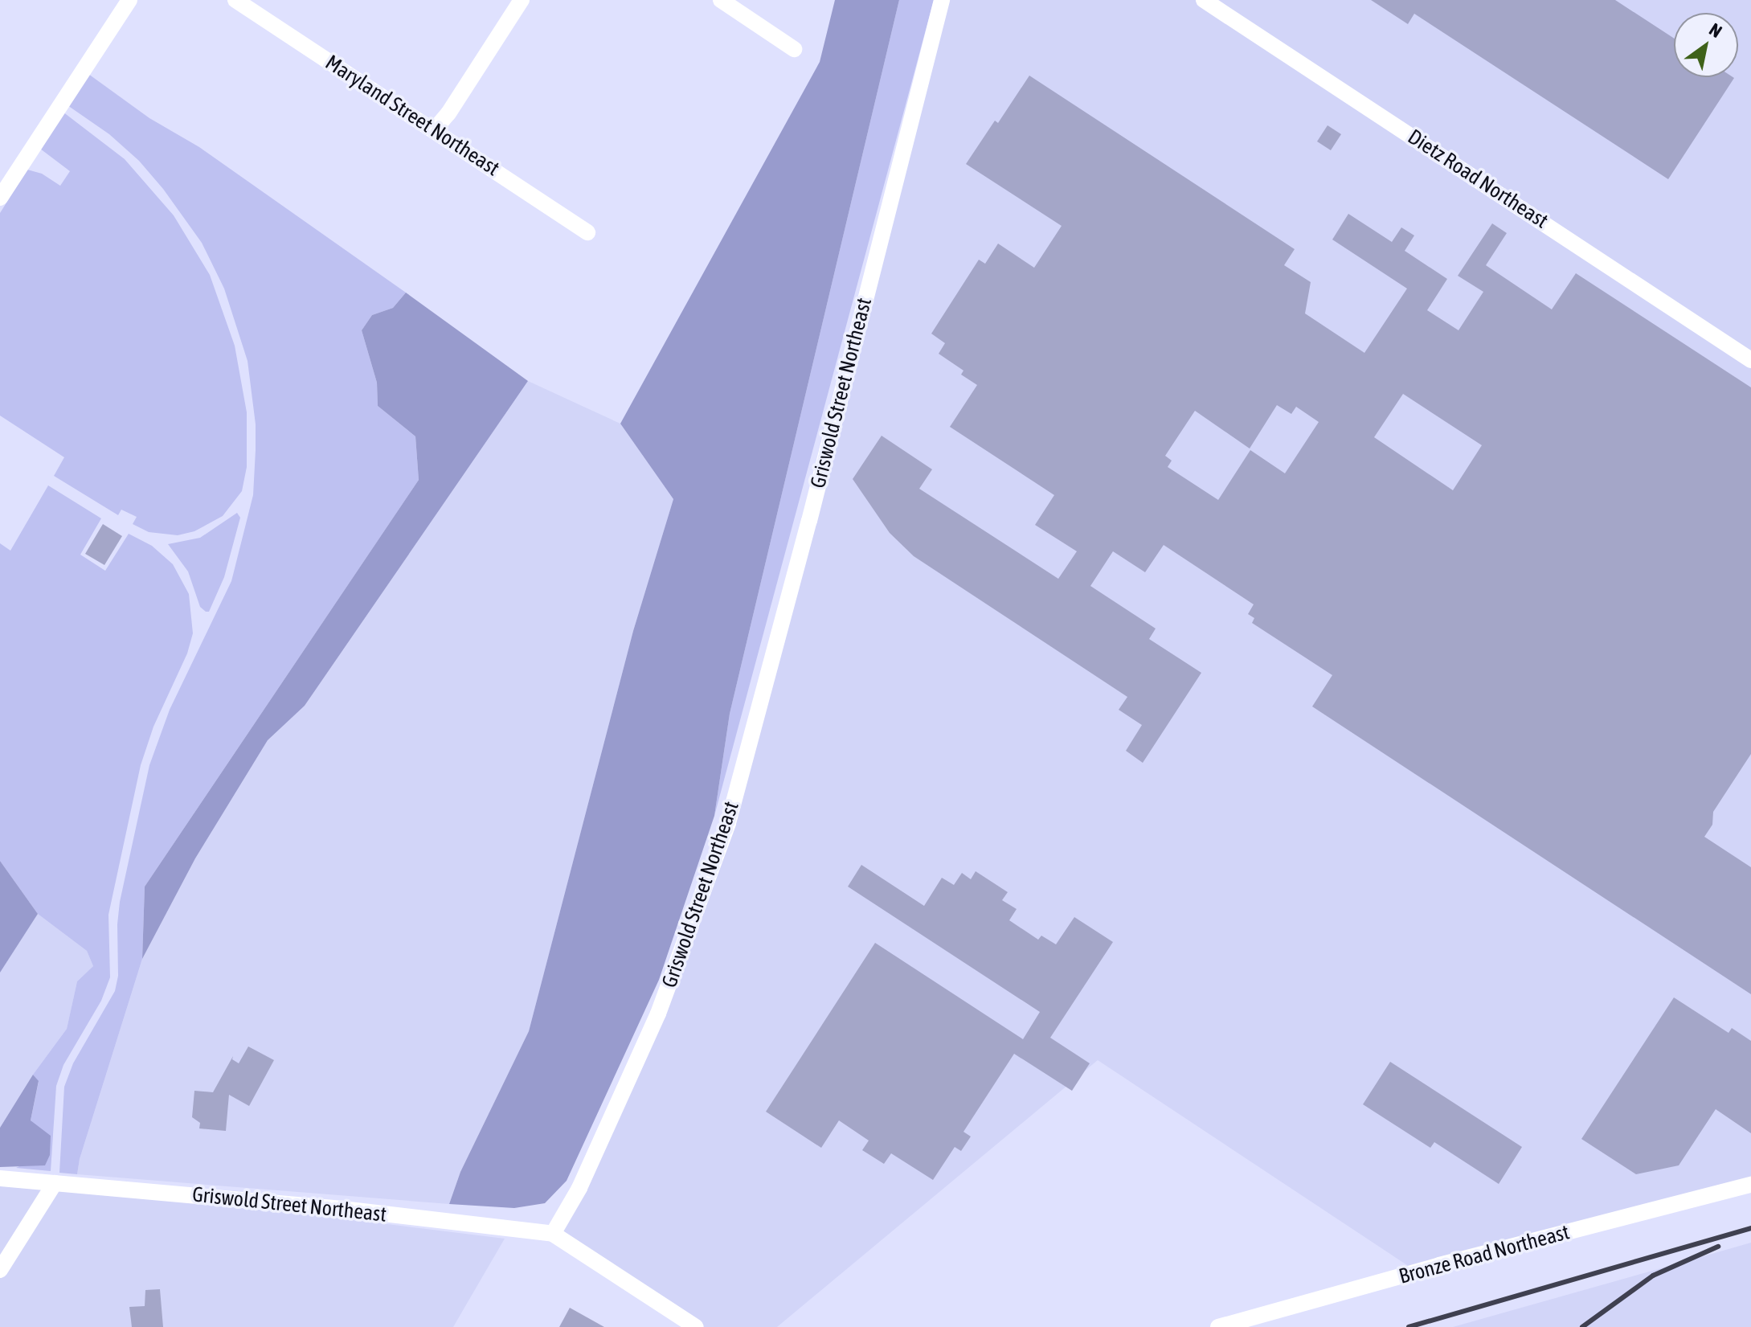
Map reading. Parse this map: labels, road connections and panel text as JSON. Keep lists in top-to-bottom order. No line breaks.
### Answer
{"streets":{"street":["Maryland Street Northeast","Dietz Road Northeast","Griswold Street Northeast","Bronze Road Northeast"]},"north":"top right"}
